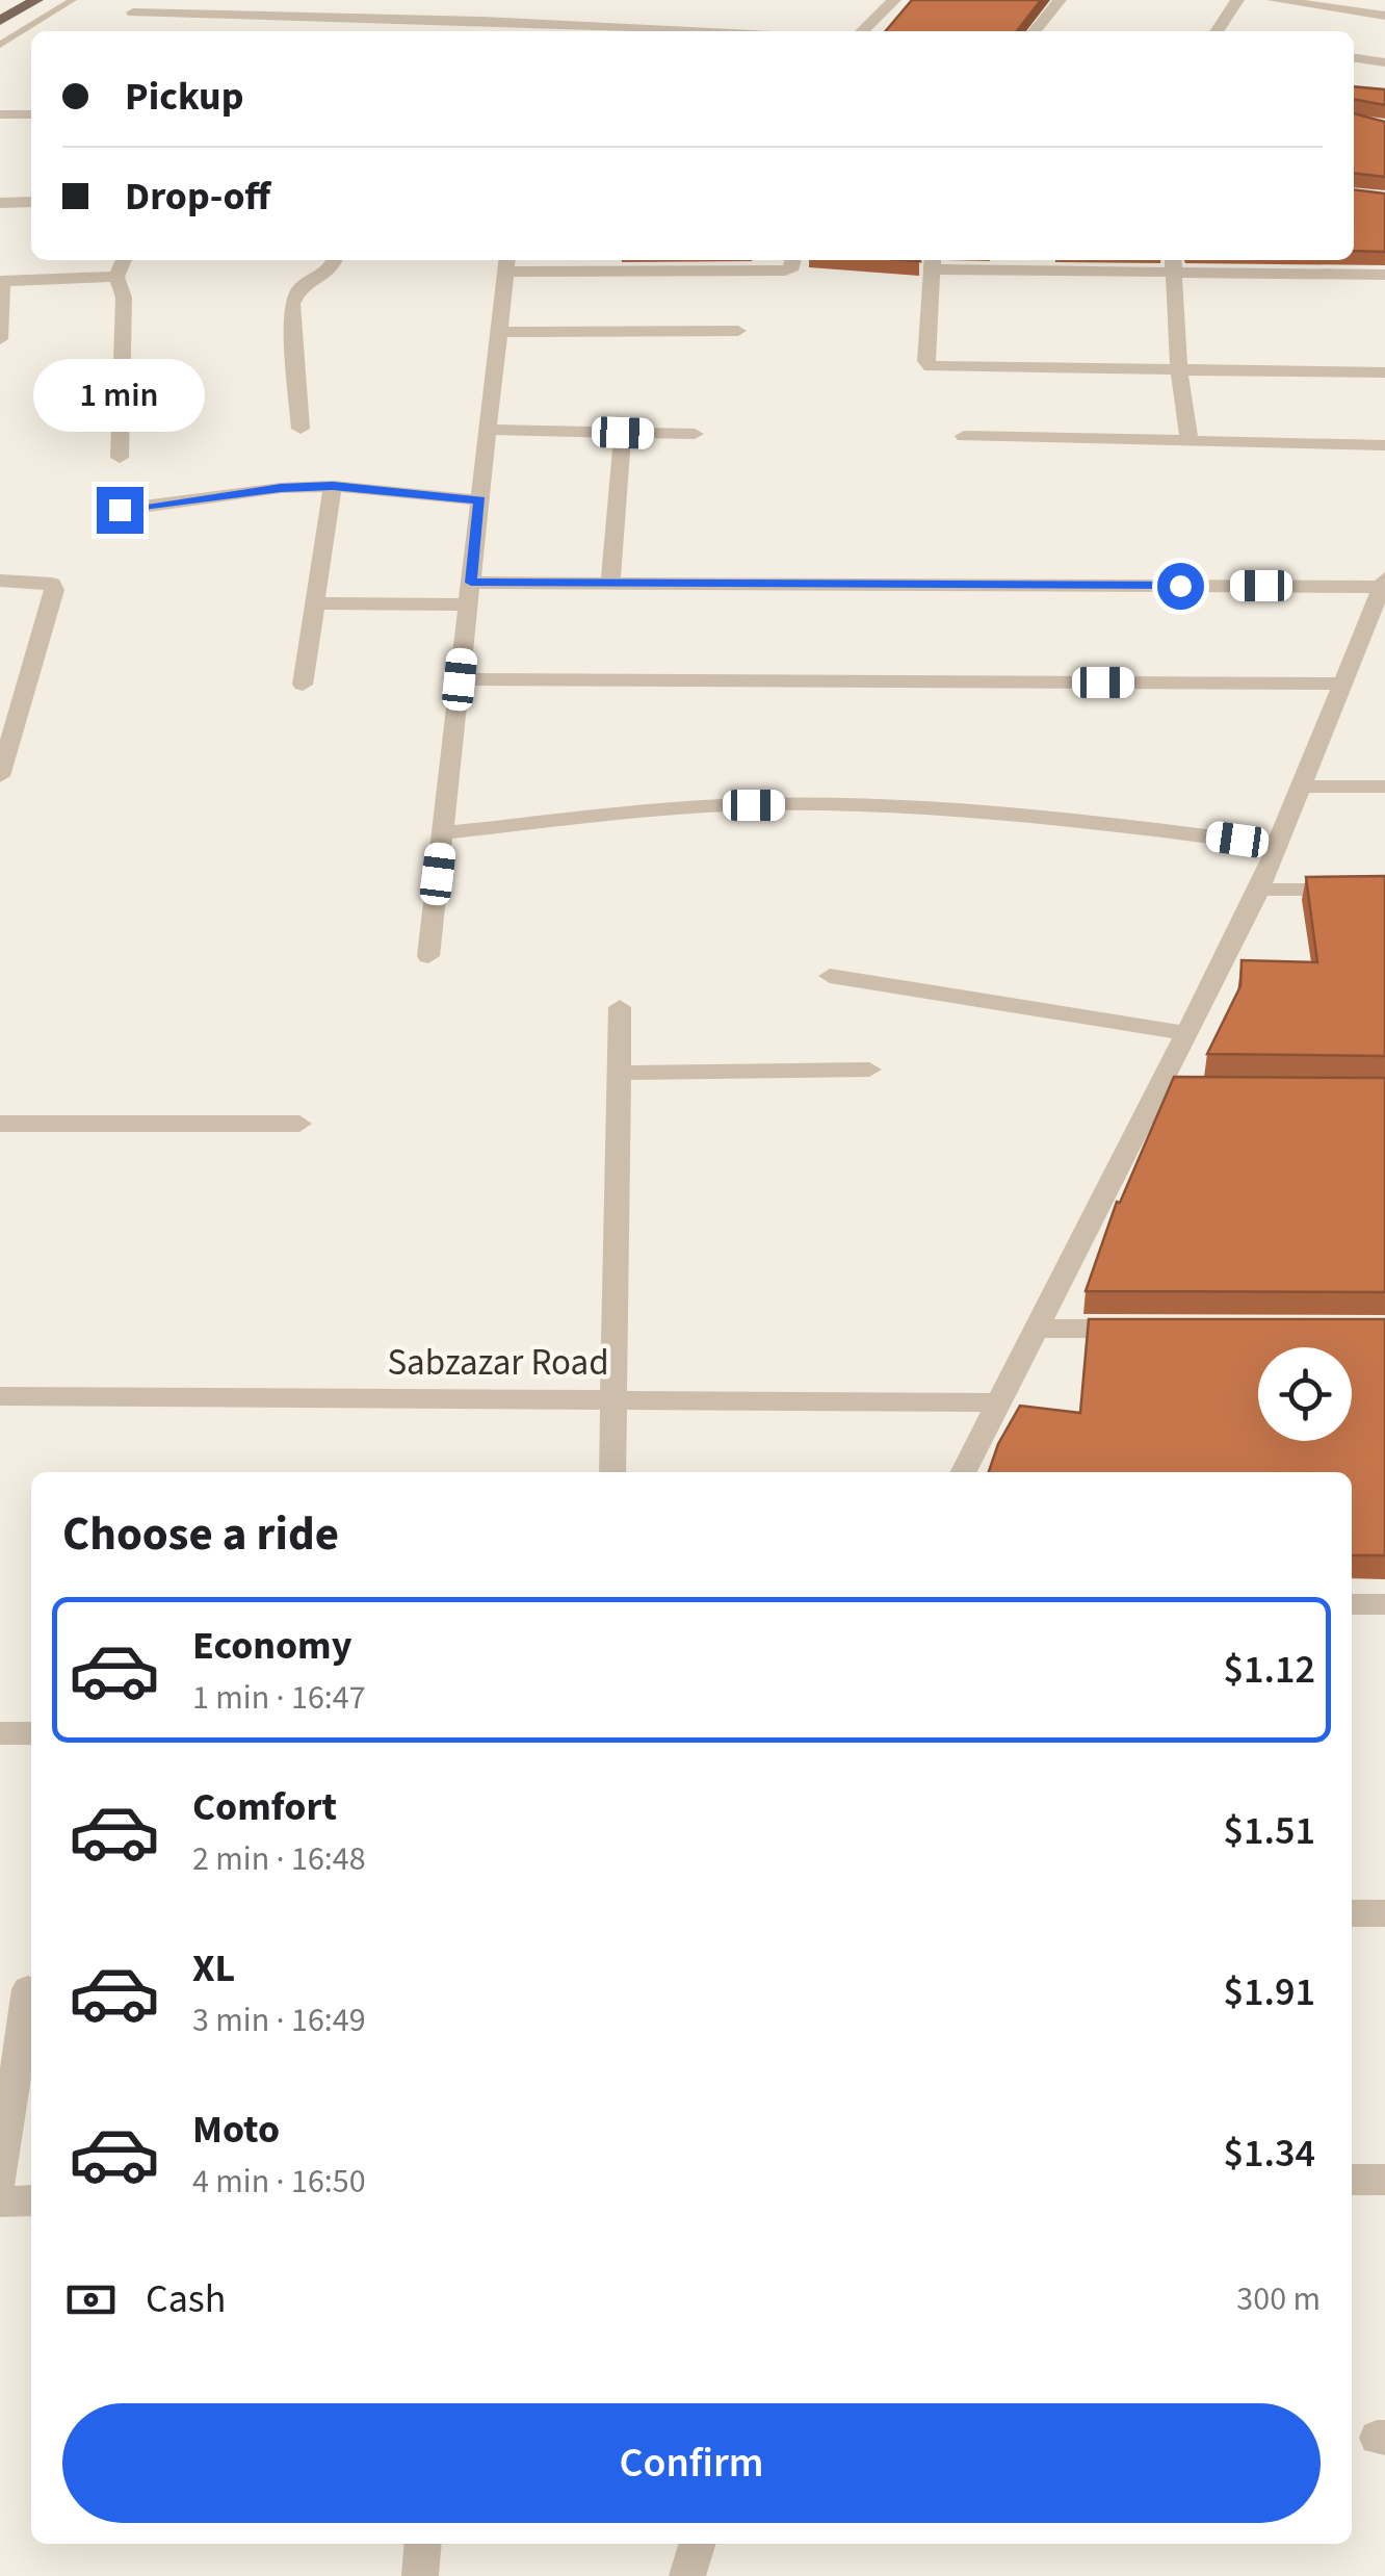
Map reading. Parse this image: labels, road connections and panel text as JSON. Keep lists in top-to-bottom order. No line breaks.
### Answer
{"streets":{"street":["Sabzazar Road"]},"page":{"banner":["Pickup","Drop-off"],"bubble":"1 min","heading":"Choose a ride","list":[{"name":"Economy","note":"1 min · 16:47","value":"$1.12"},{"name":"Comfort","note":"2 min · 16:48","value":"$1.51"},{"name":"XL","note":"3 min · 16:49","value":"$1.91"},{"name":"Moto","note":"4 min · 16:50","value":"$1.34"}],"pay":["Cash","300 m"],"buttons":"Confirm"}}
